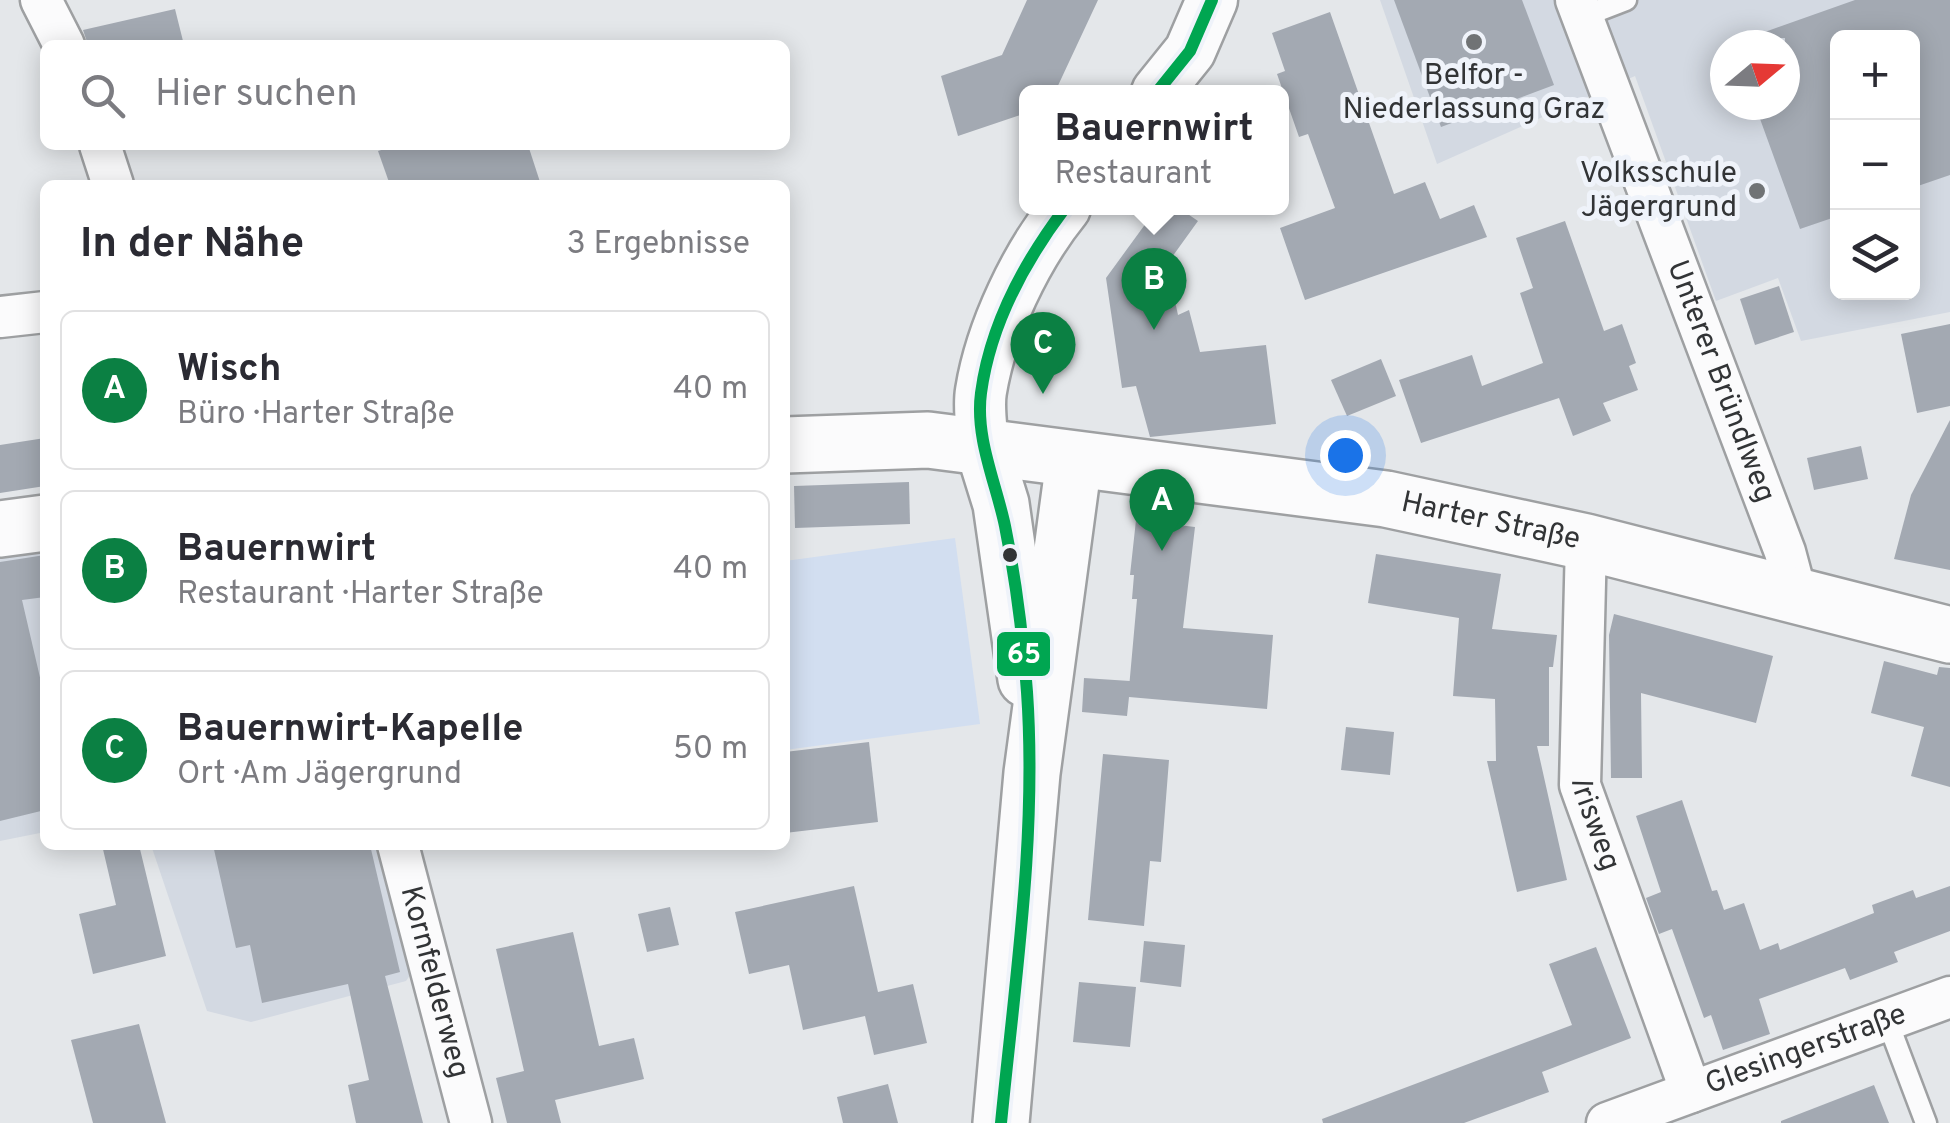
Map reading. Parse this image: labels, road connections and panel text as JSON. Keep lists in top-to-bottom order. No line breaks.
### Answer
{"streets":{"main road":["Harter Straße"],"street":["Unterer Bründlweg","Irisweg","Kornfelderweg","Glesingerstraße"]},"crossings":[["Unterer Bründlweg","Harter Straße"],["Harter Straße","Irisweg"],["Irisweg","Glesingerstraße"]],"places":["Belfor - Niederlassung Graz","Volksschule Jägergrund"],"lines":["transit line 65"],"north":"right","page":{"map_buttons":["+","−"],"search":"Hier suchen","popup":["Bauernwirt","Restaurant"],"heading":["In der Nähe","3 Ergebnisse"],"pins":["B","C","A"],"list":[{"mark":"A","name":"Wisch","note":"Büro · Harter Straße","value":"40 m"},{"mark":"B","name":"Bauernwirt","note":"Restaurant · Harter Straße","value":"40 m"},{"mark":"C","name":"Bauernwirt-Kapelle","note":"Ort · Am Jägergrund","value":"50 m"}]}}
